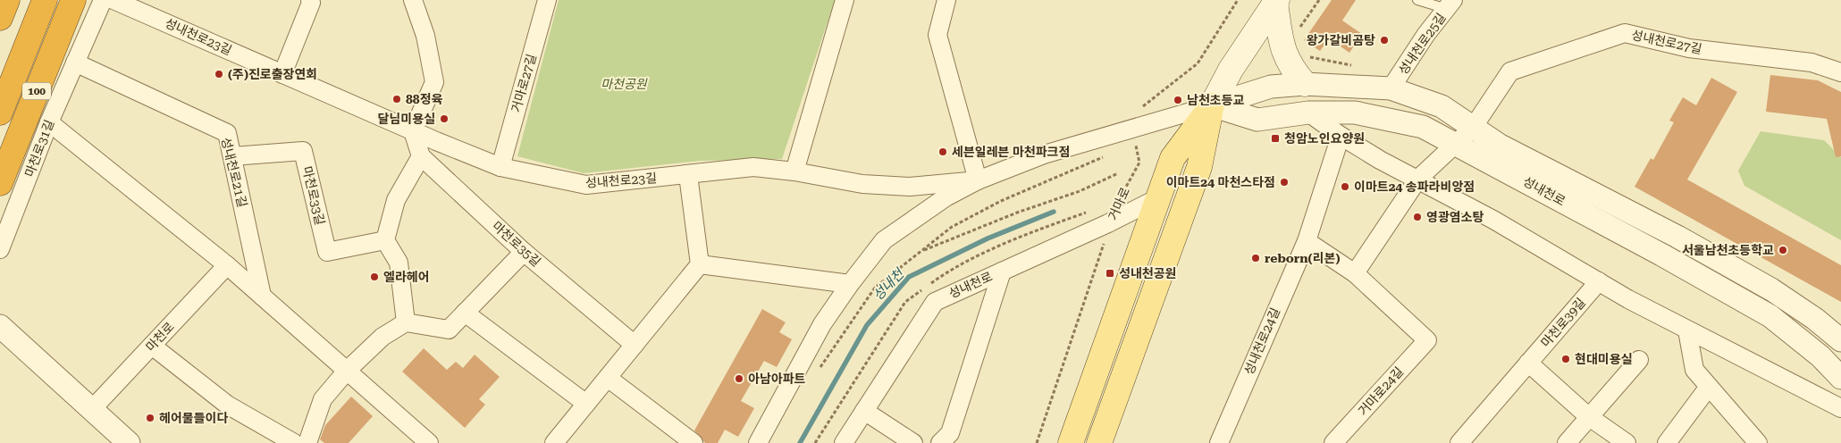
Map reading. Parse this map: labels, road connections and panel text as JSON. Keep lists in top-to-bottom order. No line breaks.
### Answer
{"streets":{"highway":["100"],"street":["성내천로23길","성내천로27길","성내천로25길","거마로27길","마천로31길","성내천로21길","성내천로","마천로33길","마천로35길","마천로39길","마천로","성내천로24길","거마로24길"],"path":["거마로"]},"crossings":[["성내천로23길","거마로27길"],["성내천로23길","성내천로"],["성내천로23길","마천로35길"],["성내천로27길","성내천로"],["성내천로25길","성내천로"],["마천로31길","성내천로21길"],["성내천로21길","마천로33길"],["성내천로","거마로"]],"water":["성내천"],"parks":["마천공원"],"places":{"other":["왕가갈비곰탕","(주)진로출장연회","88정육","남천초등교","달님미용실","세븐일레븐 마천파크점","이마트24 마천스타점","이마트24 송파라비앙점","영광염소탕","서울남천초등학교","reborn(리본)","엘라헤어","현대미용실","아남아파트","헤어물들이다"],"transit":["청암노인요양원","성내천공원"]}}
